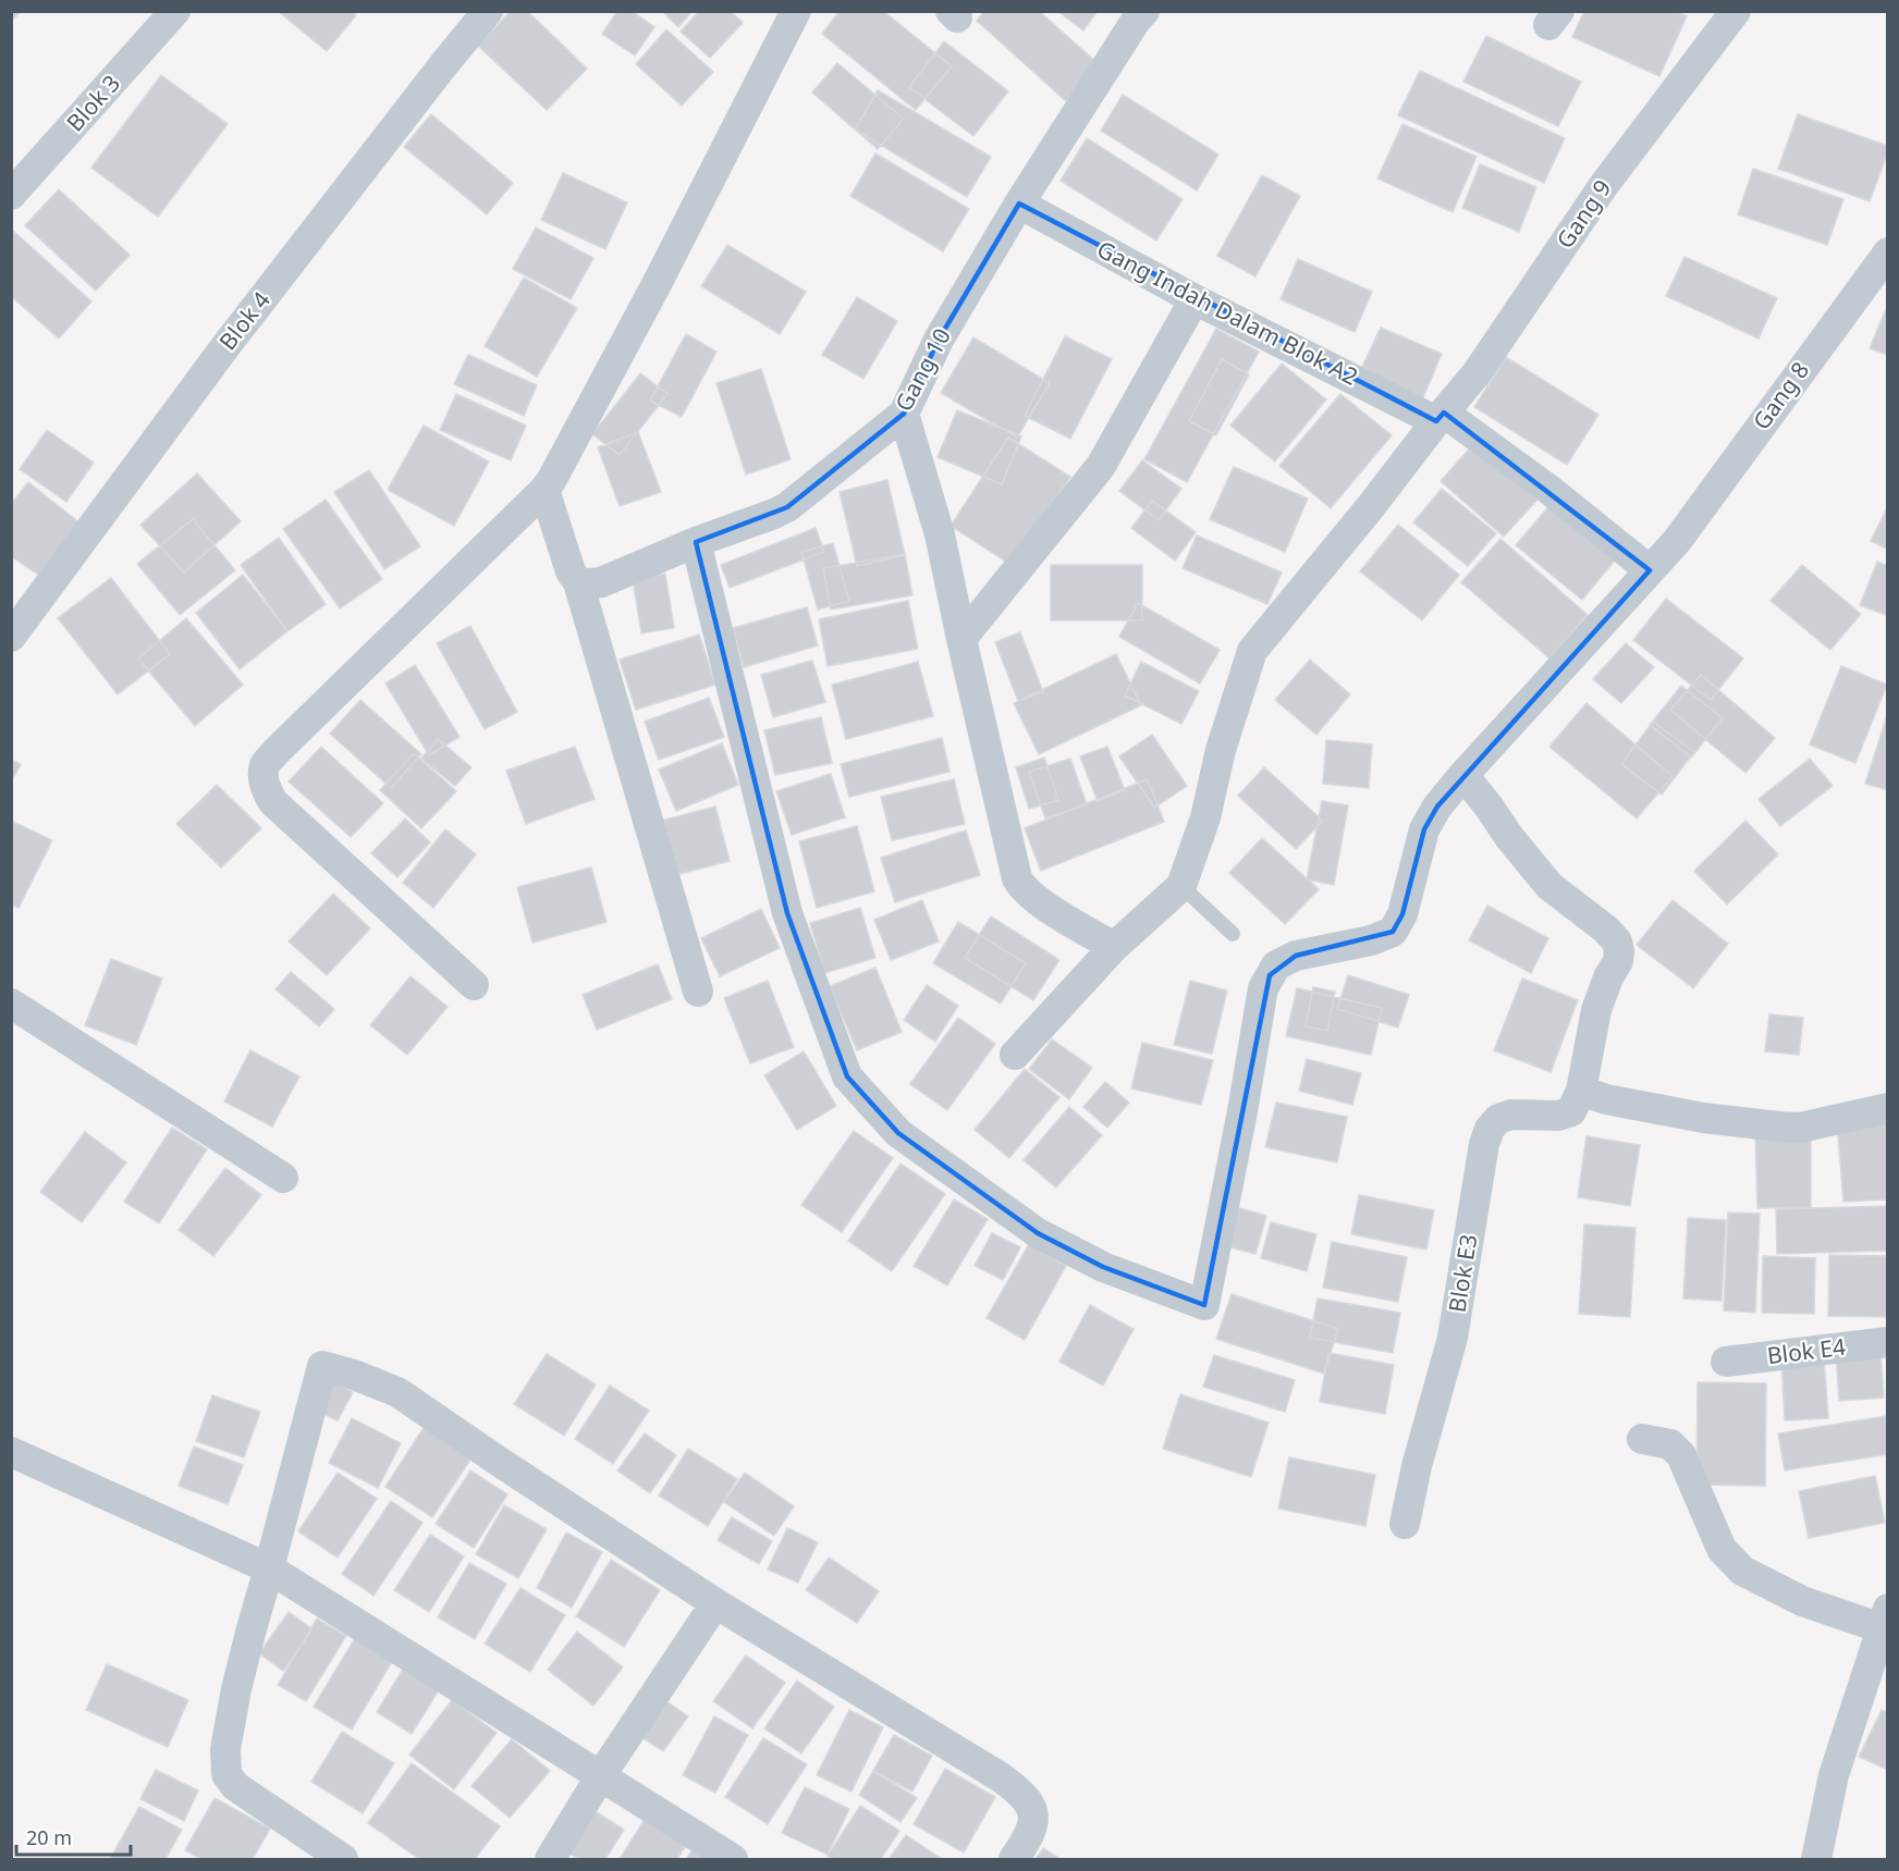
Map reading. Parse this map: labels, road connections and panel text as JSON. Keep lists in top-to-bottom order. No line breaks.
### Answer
{"streets":{"street":["Blok 3","Gang 9","Gang Indah Dalam Blok A2","Blok 4","Gang 10","Gang 8","Blok E3","Blok E4"]},"crossings":[["Gang 9","Gang Indah Dalam Blok A2"],["Gang Indah Dalam Blok A2","Gang 10"],["Gang Indah Dalam Blok A2","Gang 8"],["Gang 10","Gang 8"],["Gang 8","Blok E3"]],"scale_bar":"20 m"}
